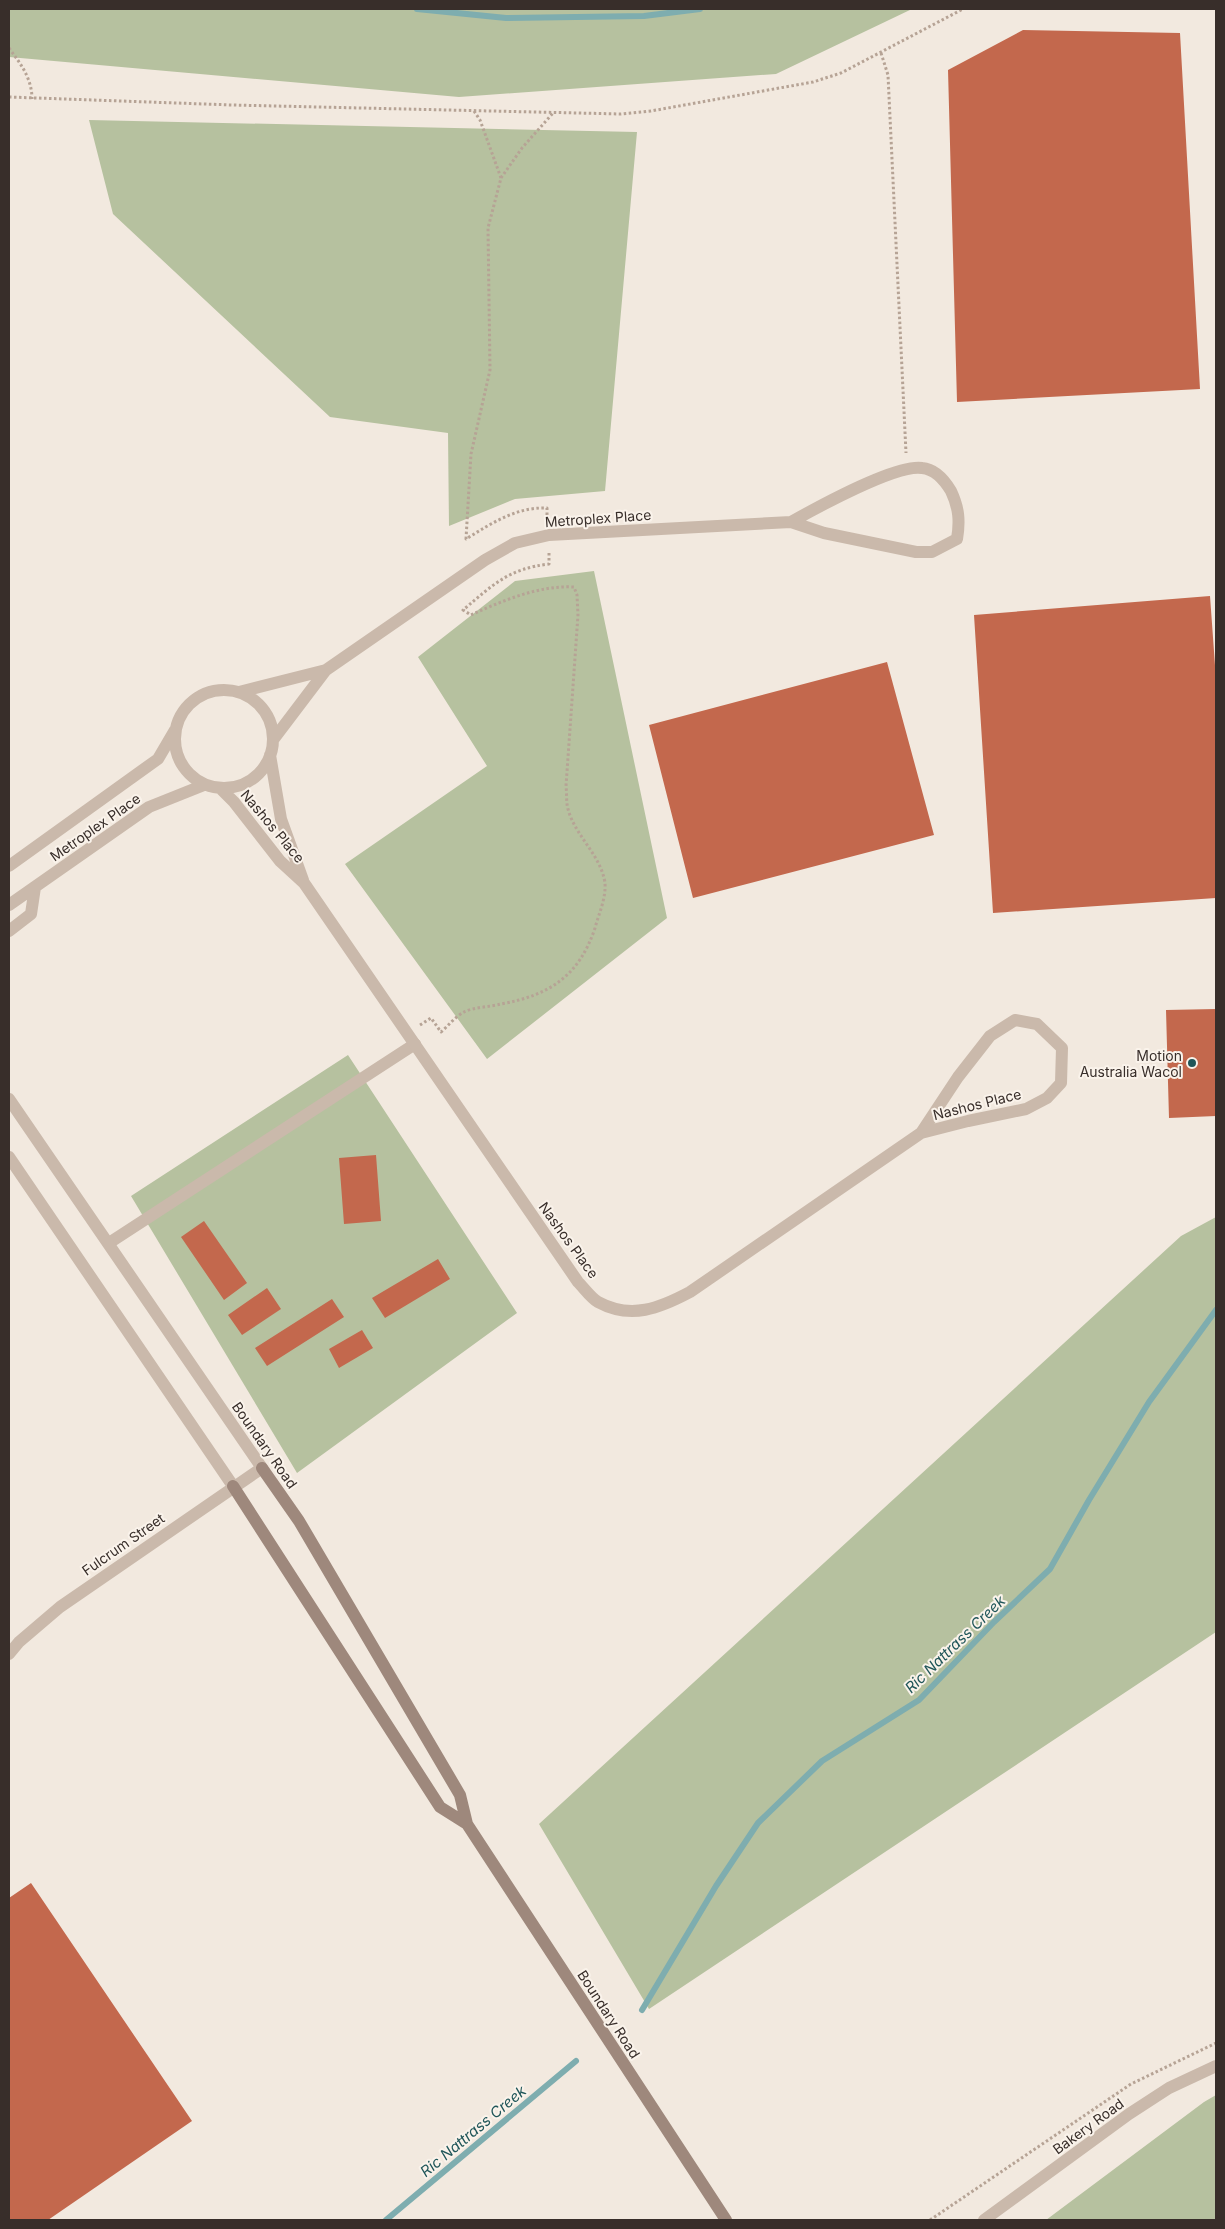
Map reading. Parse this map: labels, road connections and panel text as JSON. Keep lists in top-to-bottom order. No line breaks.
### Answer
{"streets":{"street":["Metroplex Place","Nashos Place","Boundary Road","Fulcrum Street","Bakery Road"]},"crossings":[["Metroplex Place","Nashos Place"],["Boundary Road","Fulcrum Street"]],"water":["Ric Nattrass Creek"],"places":["Motion Australia Wacol"]}
